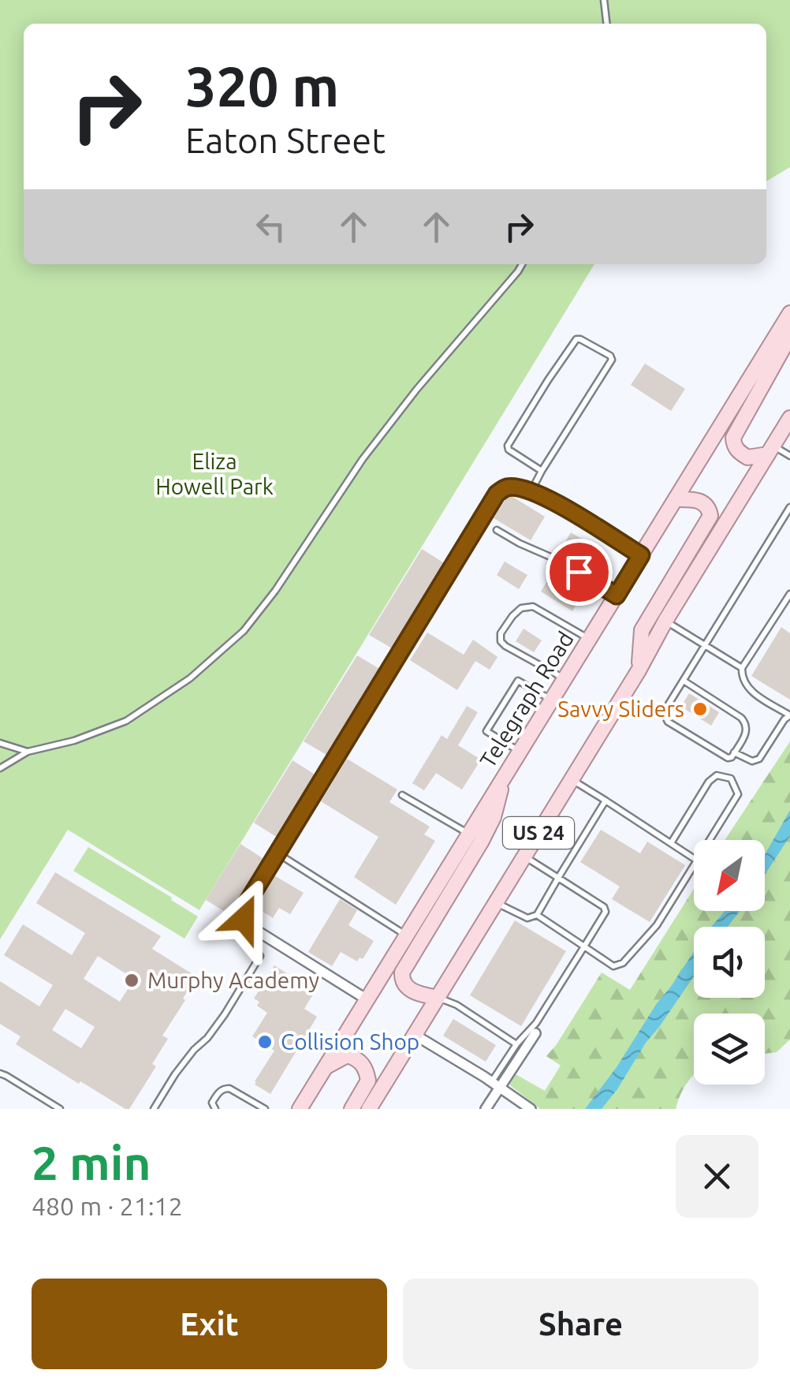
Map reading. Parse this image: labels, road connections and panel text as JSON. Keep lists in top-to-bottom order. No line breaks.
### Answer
{"streets":{"main road":["Telegraph Road","US 24"]},"parks":["Eliza Howell Park"],"places":["Savvy Sliders","Murphy Academy","Collision Shop"],"north":"bottom left","page":{"turn":["320 m","Eaton Street"],"heading":["2 min","480 m · 21:12"],"buttons":["Exit","Share"]}}
